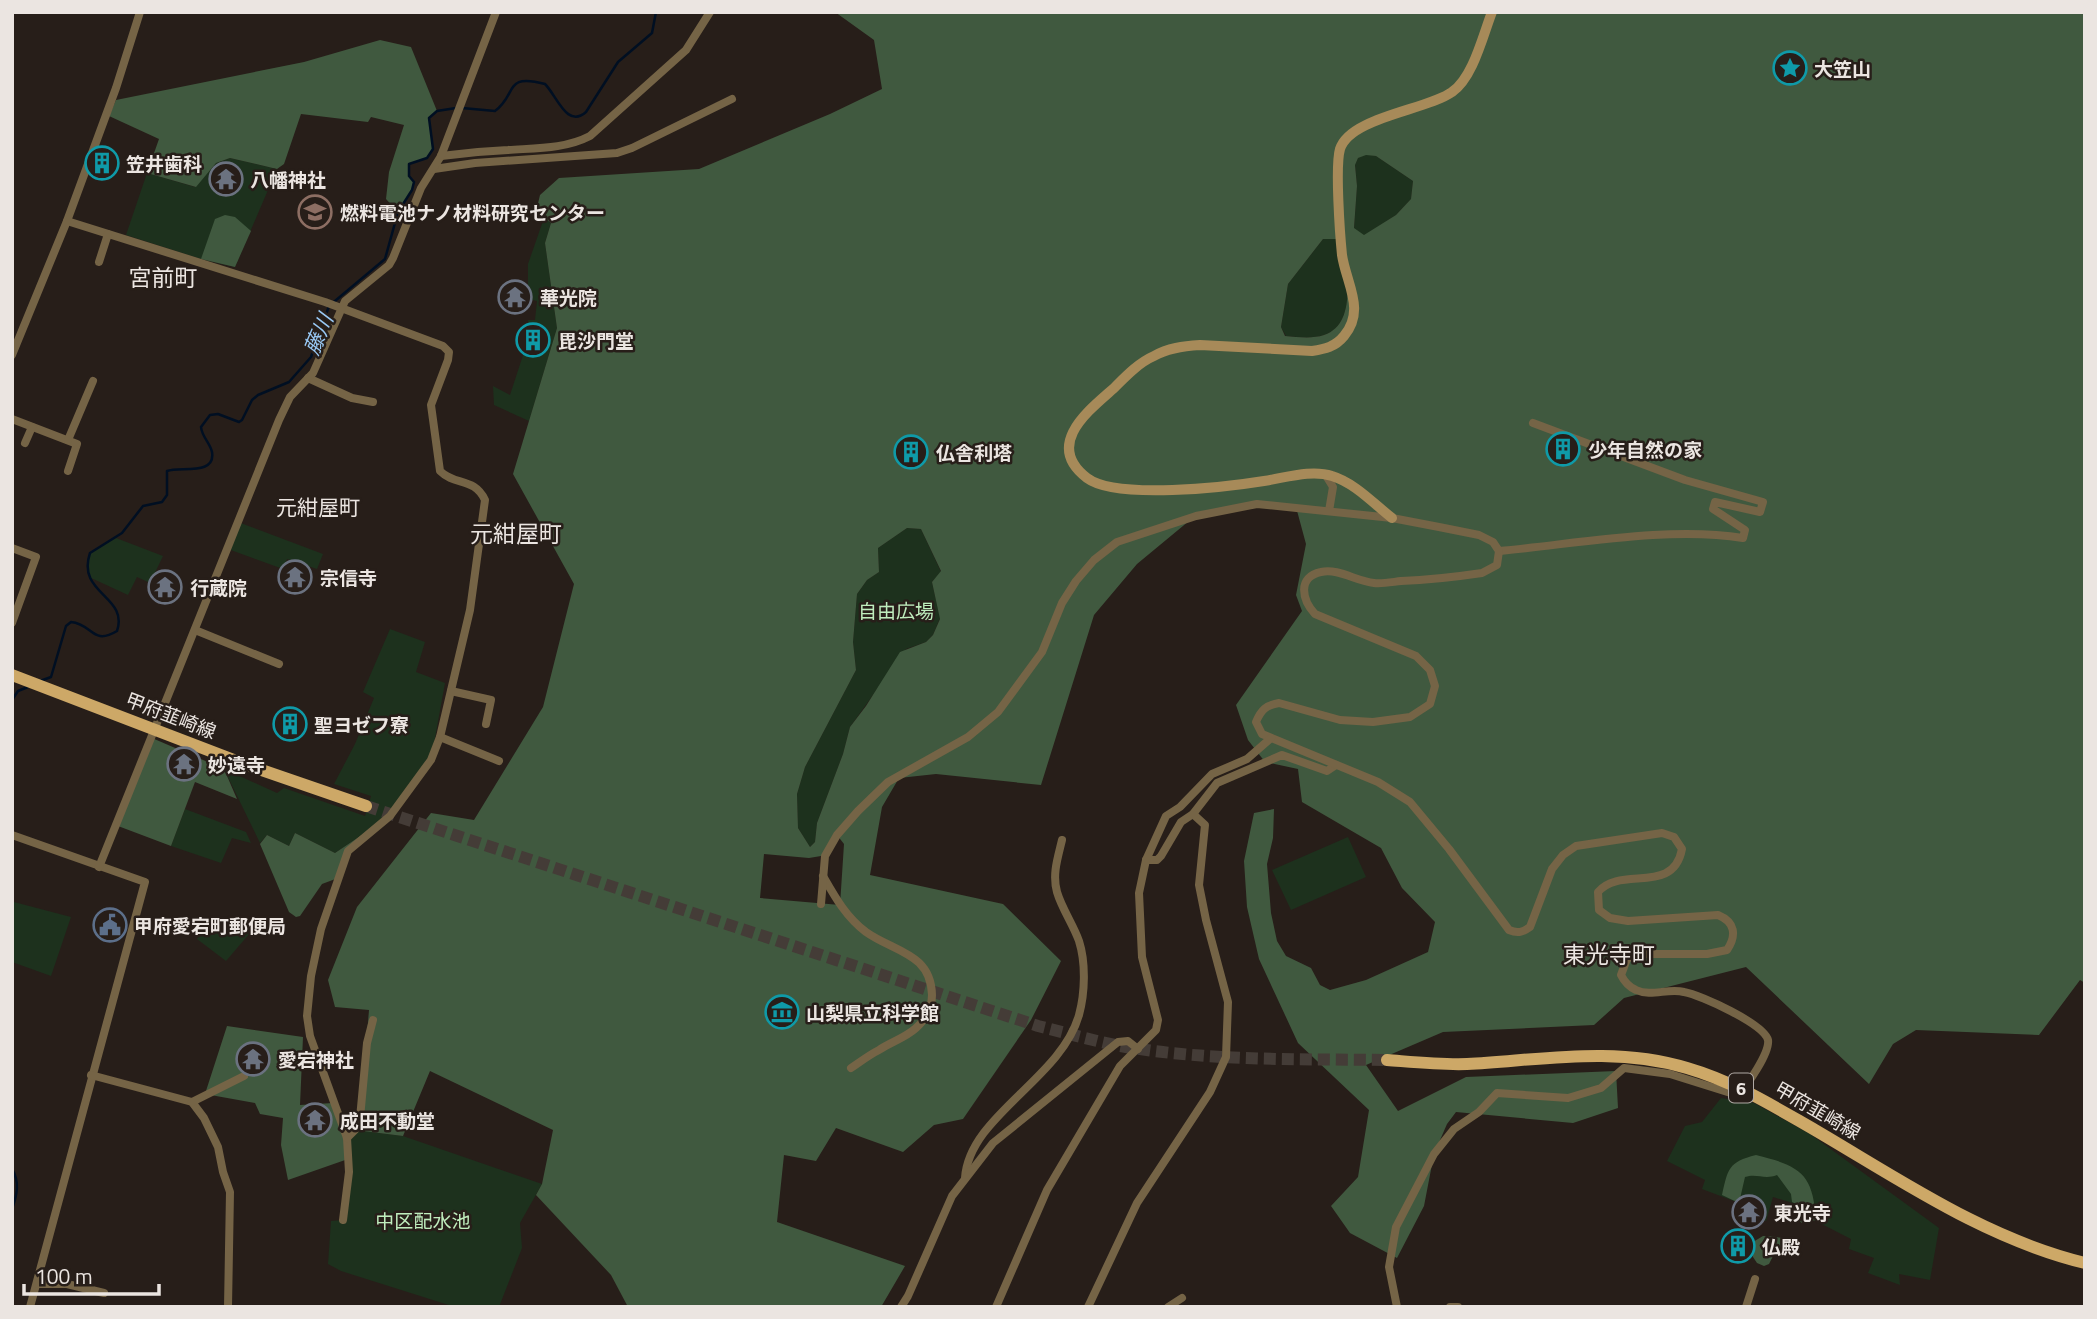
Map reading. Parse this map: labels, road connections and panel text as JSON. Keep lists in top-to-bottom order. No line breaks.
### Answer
{"streets":{"main road":["甲府韮崎線","6"]},"districts":["宮前町","元紺屋町","元紺屋町","東光寺町"],"water":["藤川"],"parks":["自由広場","中区配水池"],"places":{"place":["大笠山"],"building":["笠井歯科","毘沙門堂","少年自然の家","仏舎利塔","聖ヨゼフ寮","仏殿"],"temple":["八幡神社","華光院","宗信寺","行蔵院","妙遠寺","愛宕神社","成田不動堂","東光寺"],"school or university":["燃料電池ナノ材料研究センター"],"public building":["甲府愛宕町郵便局"],"museum":["山梨県立科学館"]},"scale_bar":"100 m"}
